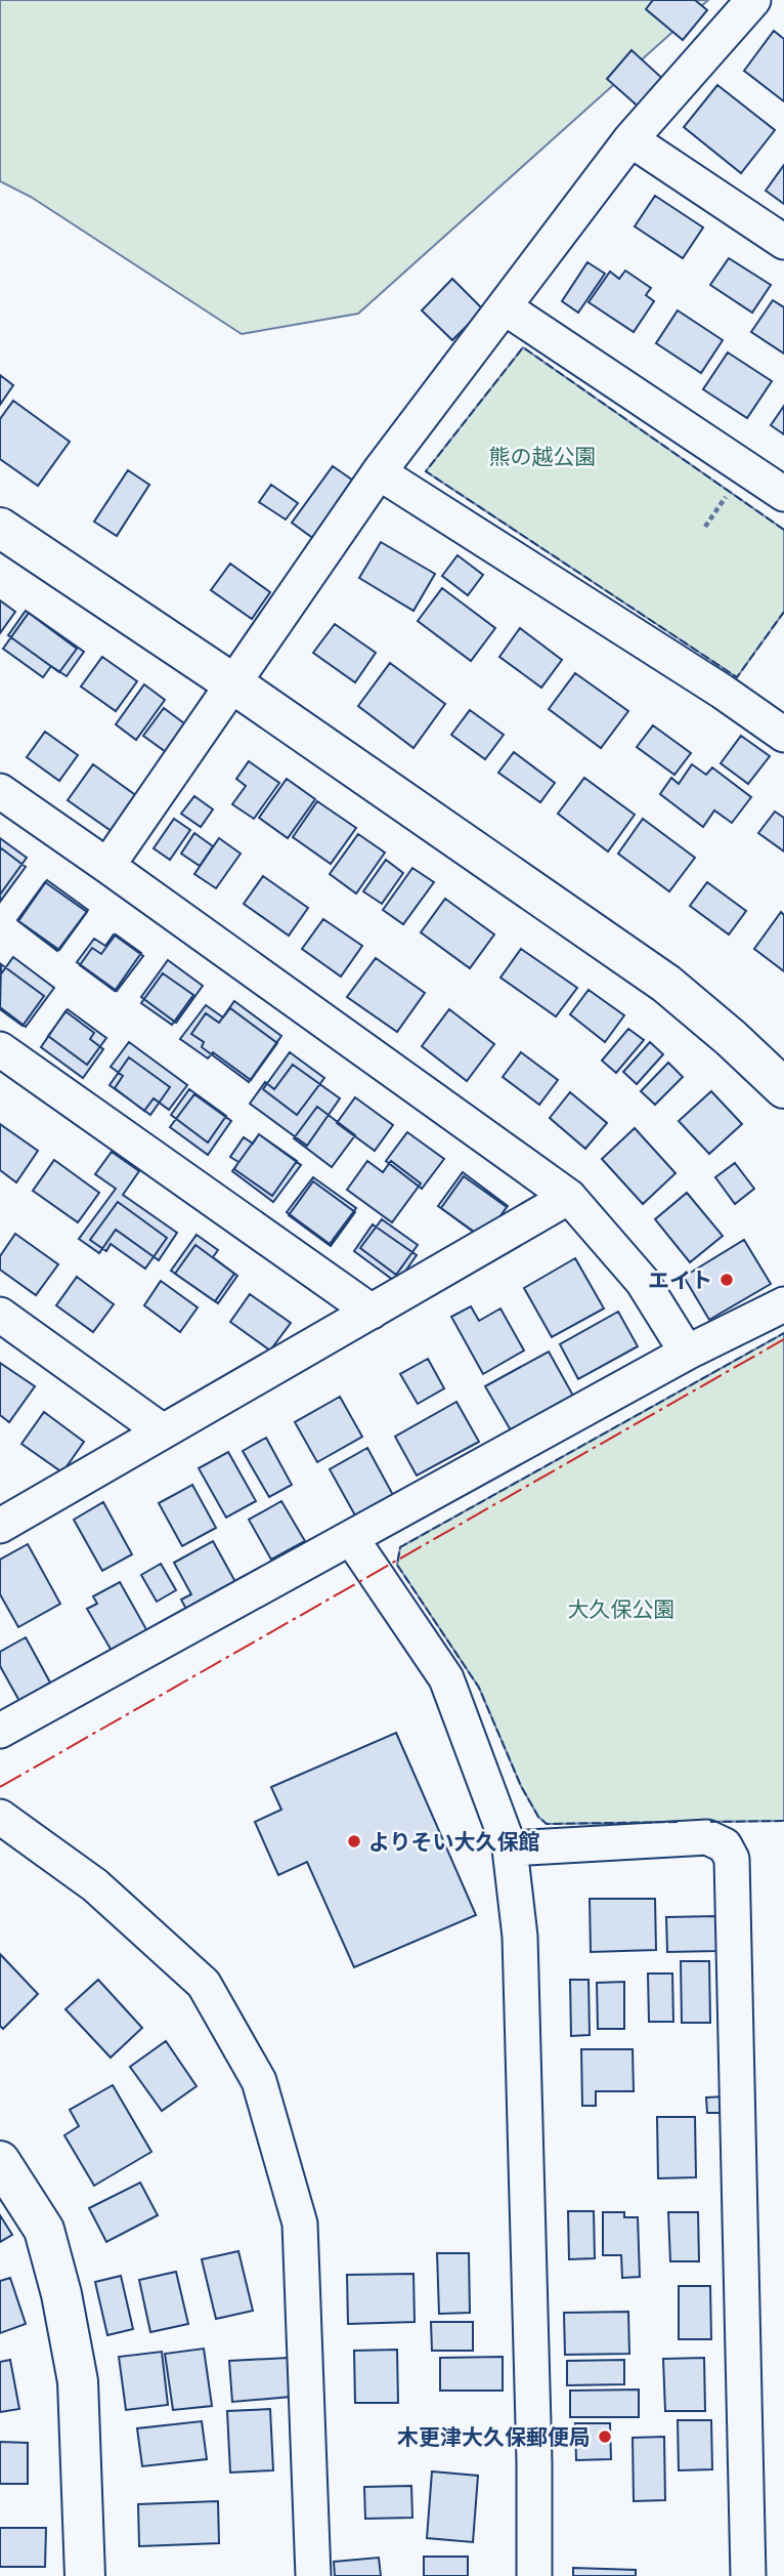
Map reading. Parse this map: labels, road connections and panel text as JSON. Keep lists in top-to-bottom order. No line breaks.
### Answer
{"parks":["熊の越公園","大久保公園"],"places":["エイト","よりそい大久保館","木更津大久保郵便局"]}
